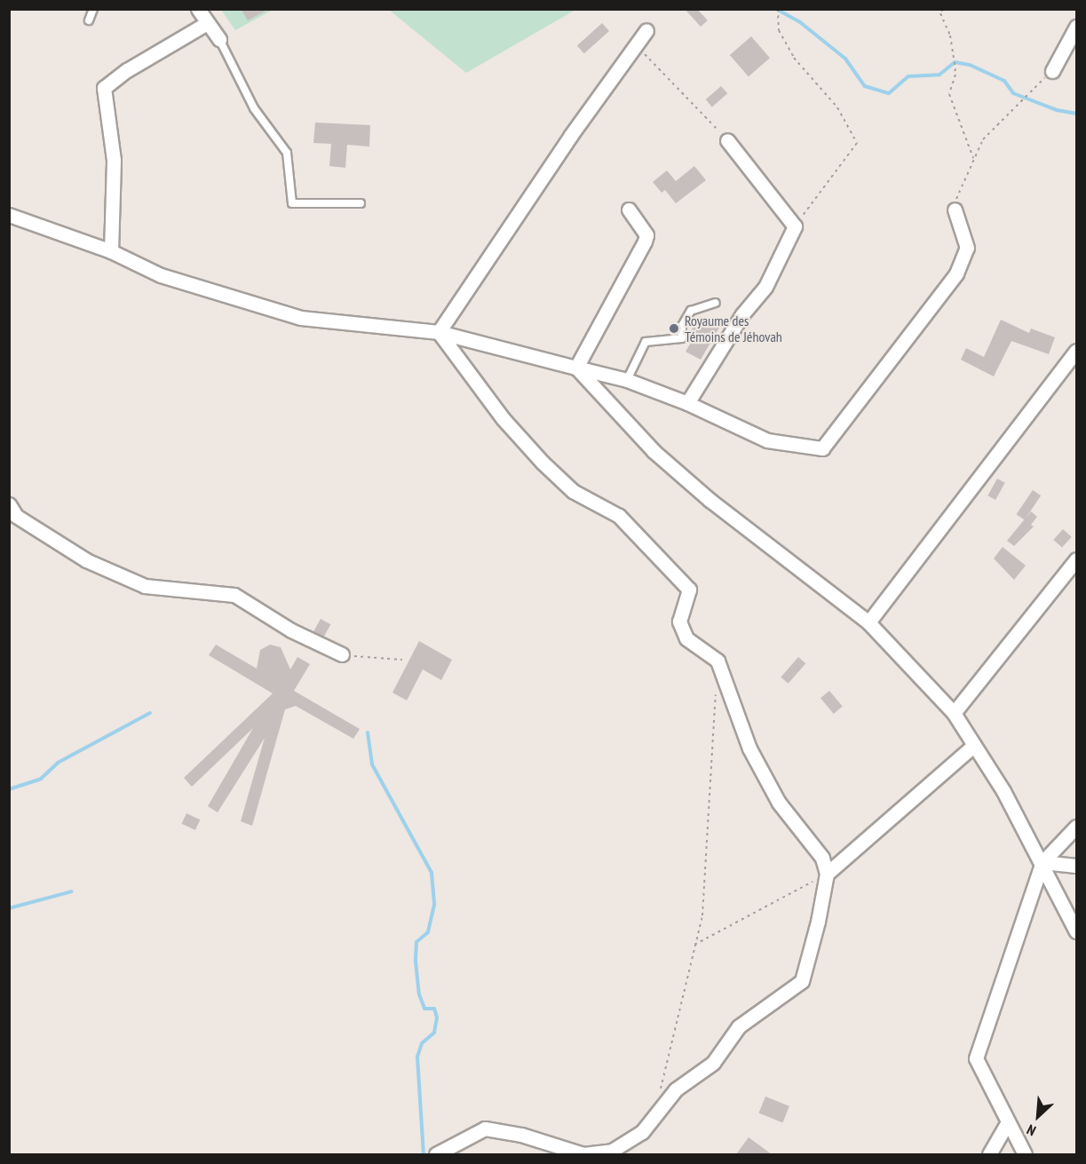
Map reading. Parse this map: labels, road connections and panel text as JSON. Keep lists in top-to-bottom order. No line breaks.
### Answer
{"places":["Royaume des Témoins de Jéhovah"],"north":"bottom left"}
